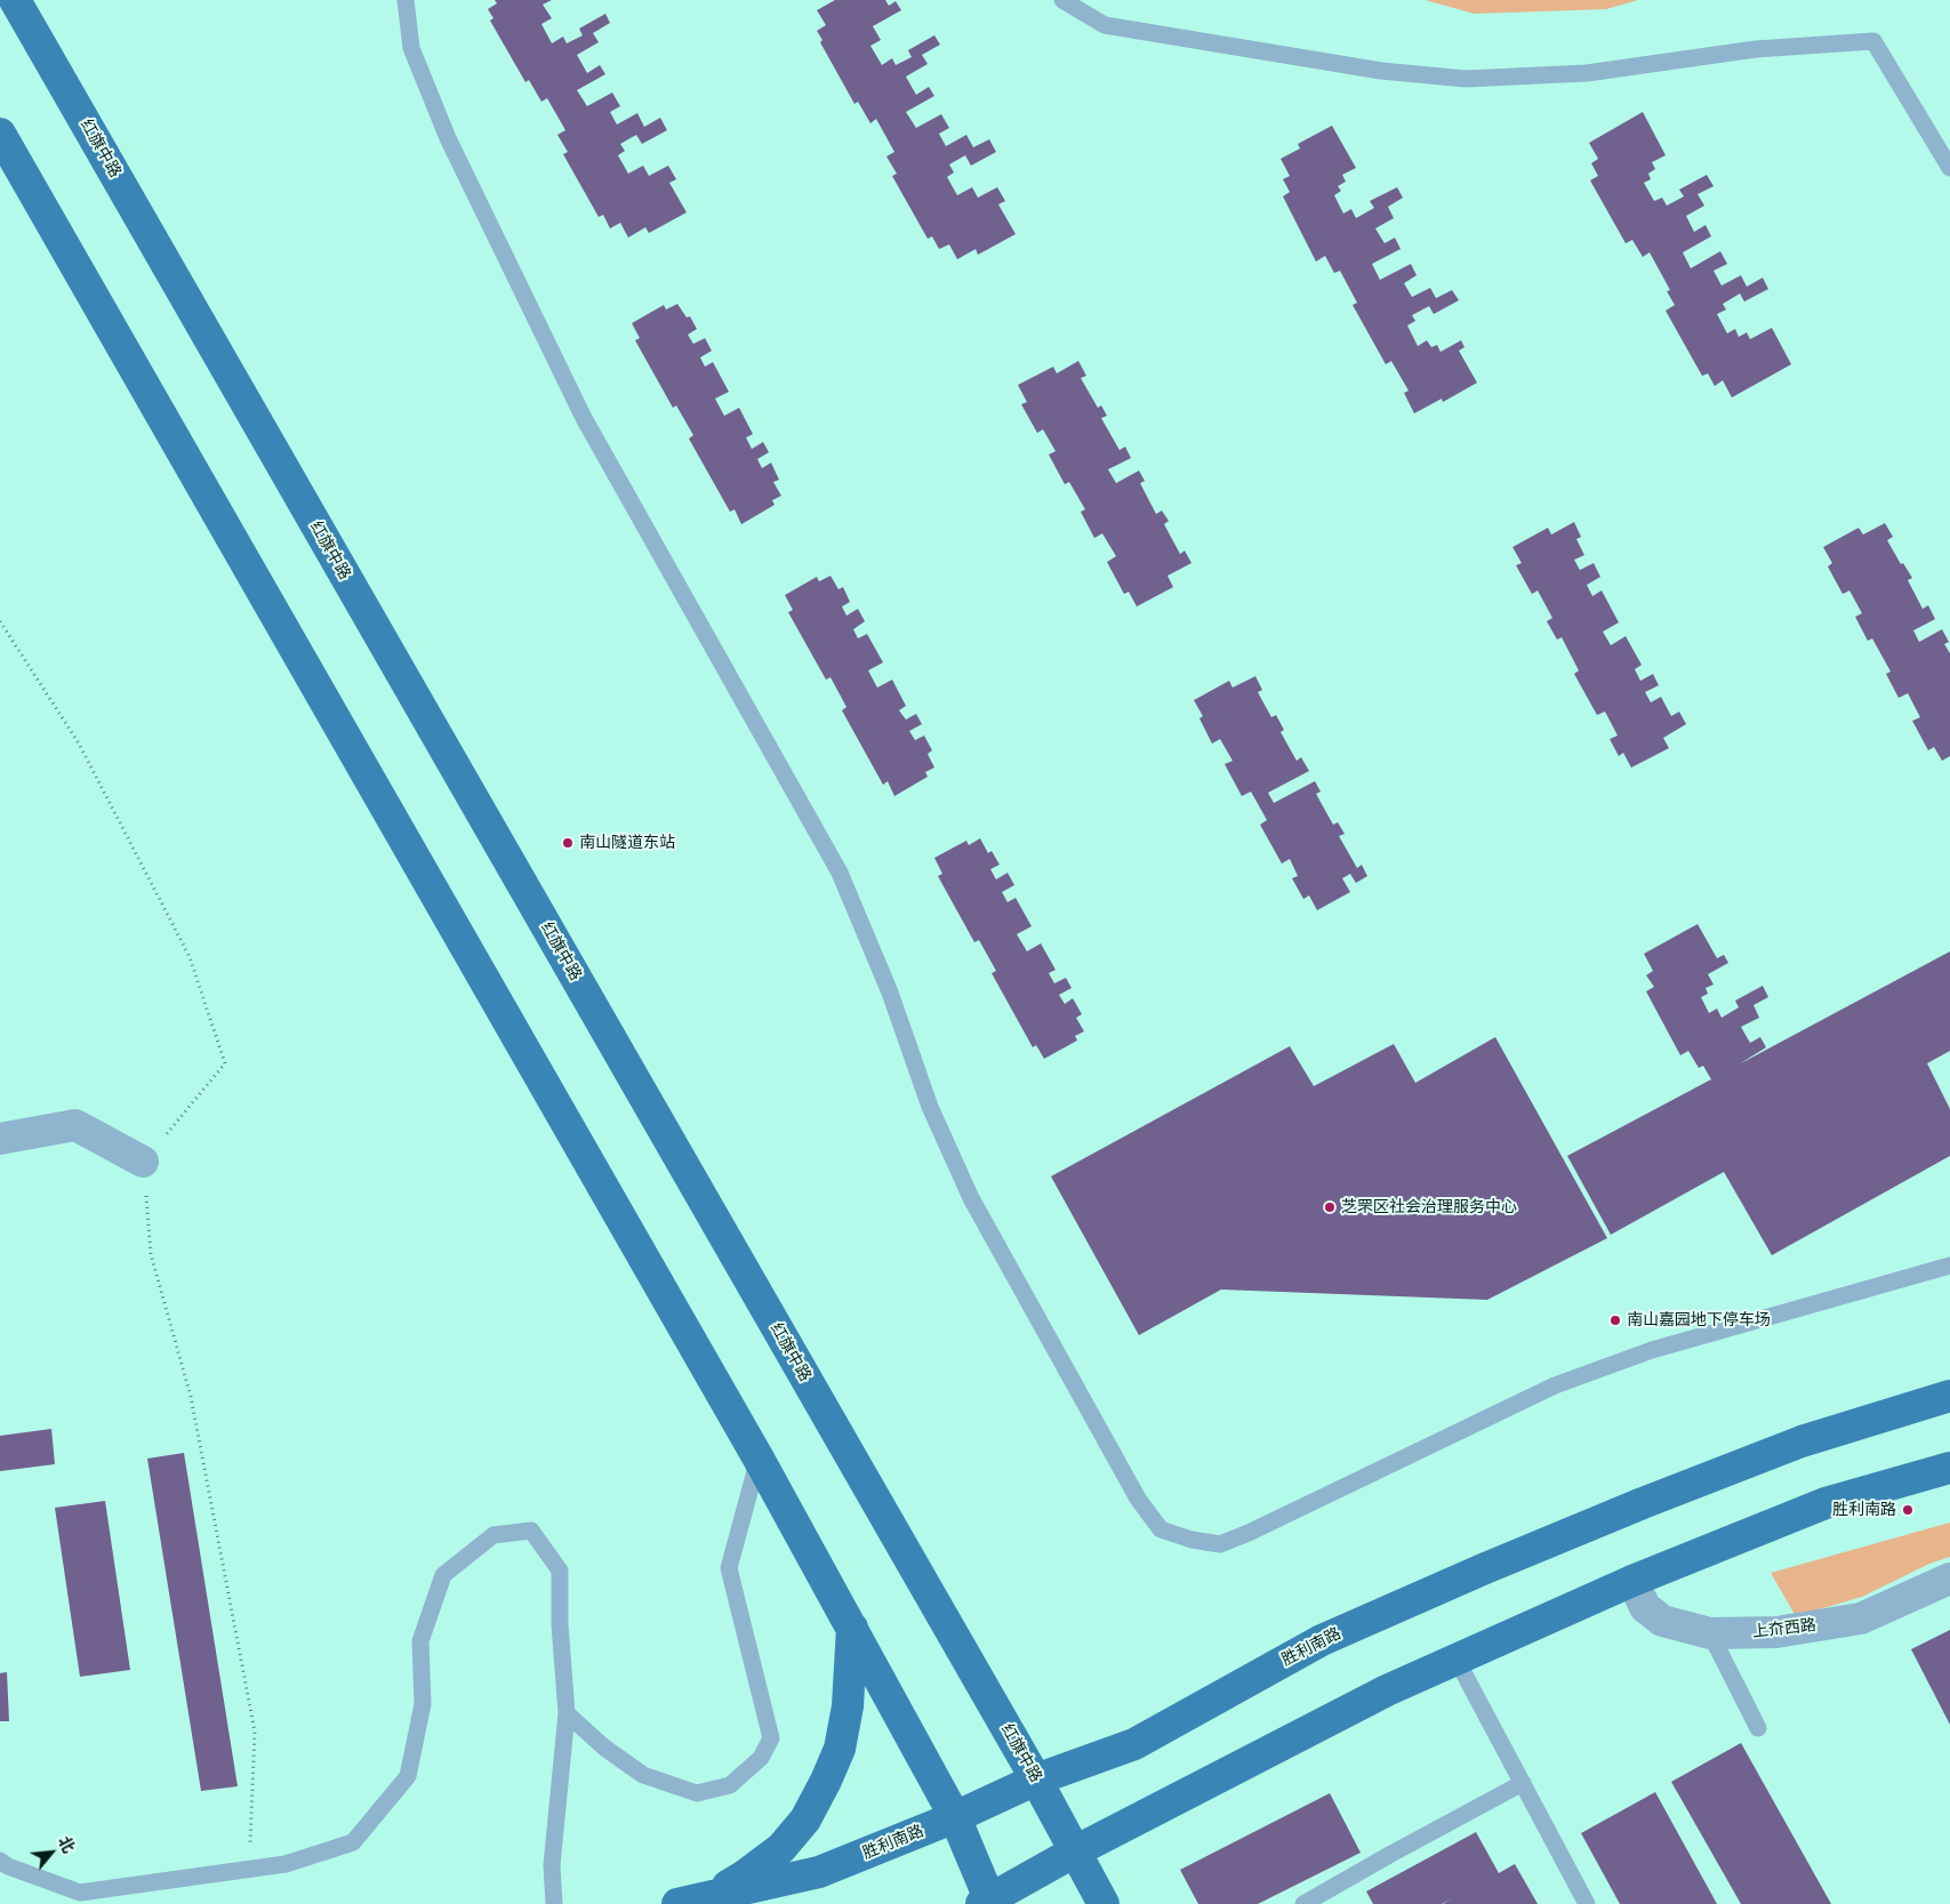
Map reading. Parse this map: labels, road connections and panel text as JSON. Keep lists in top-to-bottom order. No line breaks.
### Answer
{"streets":{"main road":["红旗中路","胜利南路"],"street":["上夼西路"]},"crossings":[["红旗中路","胜利南路"]],"places":["南山隧道东站","芝罘区社会治理服务中心","南山嘉园地下停车场","胜利南路"],"north":"top right"}
